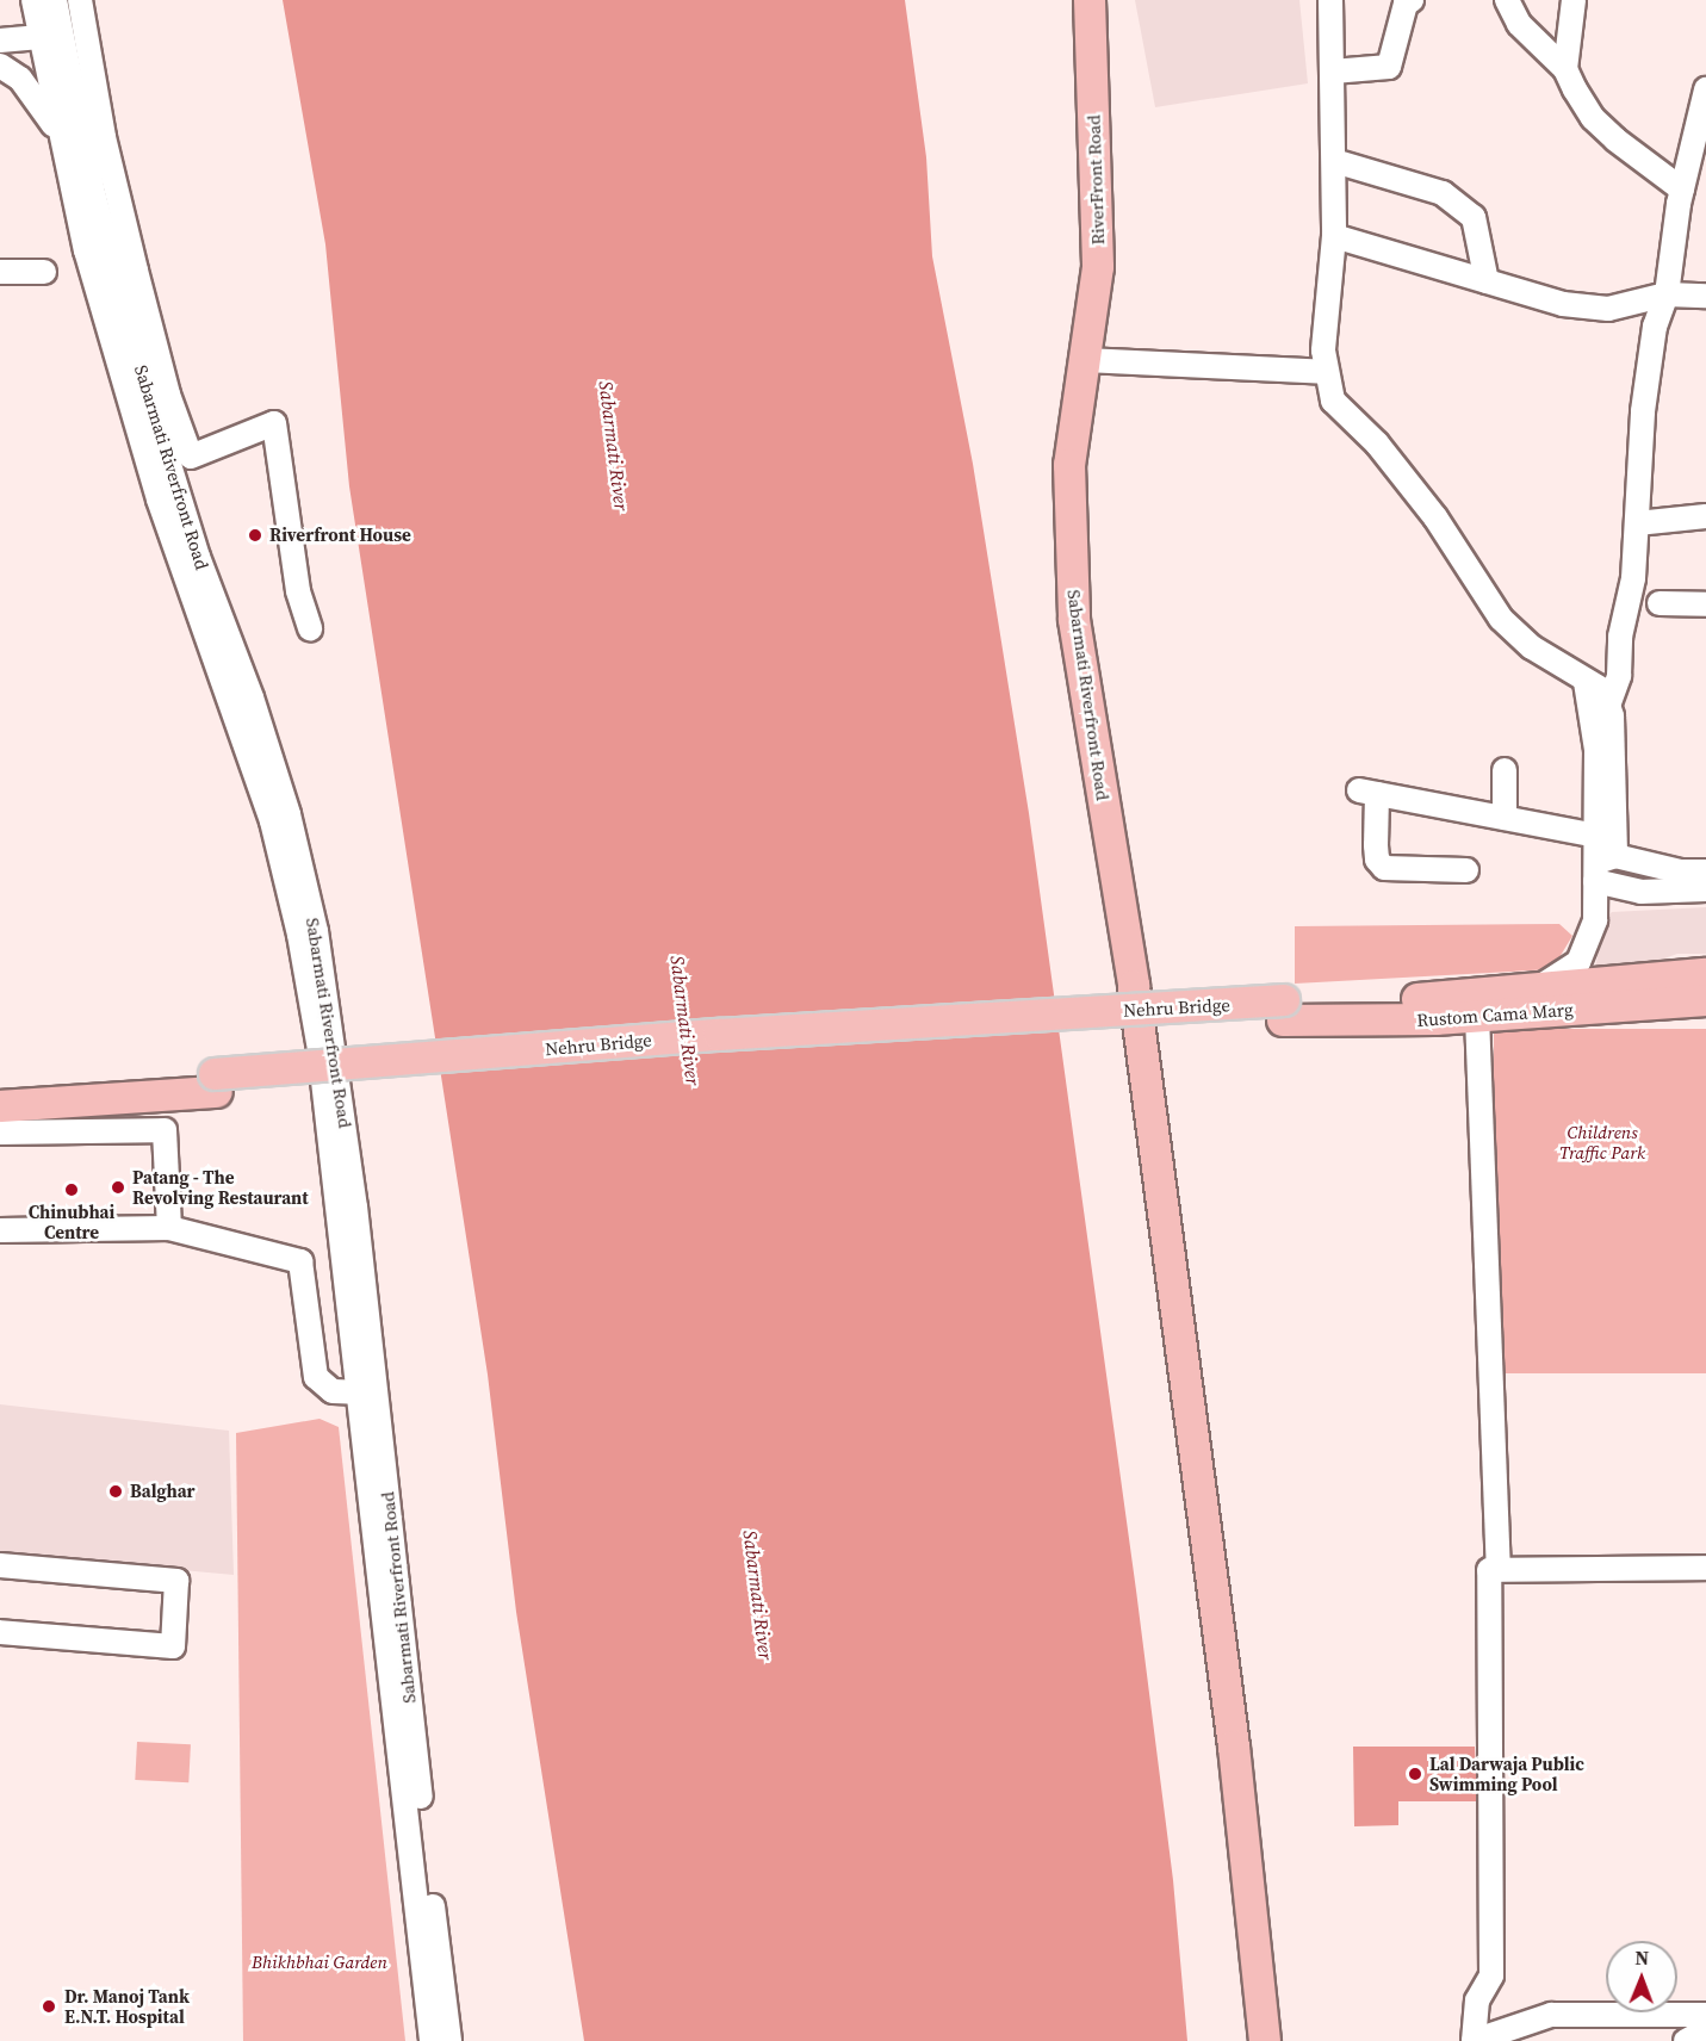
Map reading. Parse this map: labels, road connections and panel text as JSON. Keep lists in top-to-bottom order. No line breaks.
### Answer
{"streets":{"main road":["RiverFront Road","Sabarmati Riverfront Road","Nehru Bridge","Rustom Cama Marg"]},"crossings":[["RiverFront Road","Sabarmati Riverfront Road"],["Nehru Bridge","Rustom Cama Marg"]],"water":["Sabarmati River"],"parks":["Childrens Traffic Park","Bhikhbhai Garden"],"places":["Riverfront House","Patang - The Revolving Restaurant","Chinubhai Centre","Balghar","Lal Darwaja Public Swimming Pool","Dr. Manoj Tank E.N.T. Hospital"],"north":"top"}
